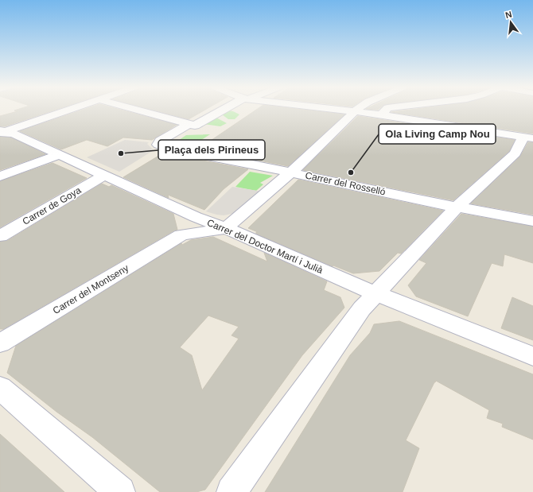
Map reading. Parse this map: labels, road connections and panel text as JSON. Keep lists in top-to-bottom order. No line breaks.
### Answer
{"streets":{"street":["Carrer del Rosselló","Carrer de Goya","Carrer del Doctor Martí i Julià","Carrer del Montseny"]},"crossings":[["Carrer de Goya","Carrer del Doctor Martí i Julià"],["Carrer del Doctor Martí i Julià","Carrer del Montseny"]],"places":["Plaça dels Pirineus","Ola Living Camp Nou"],"north":"top"}
